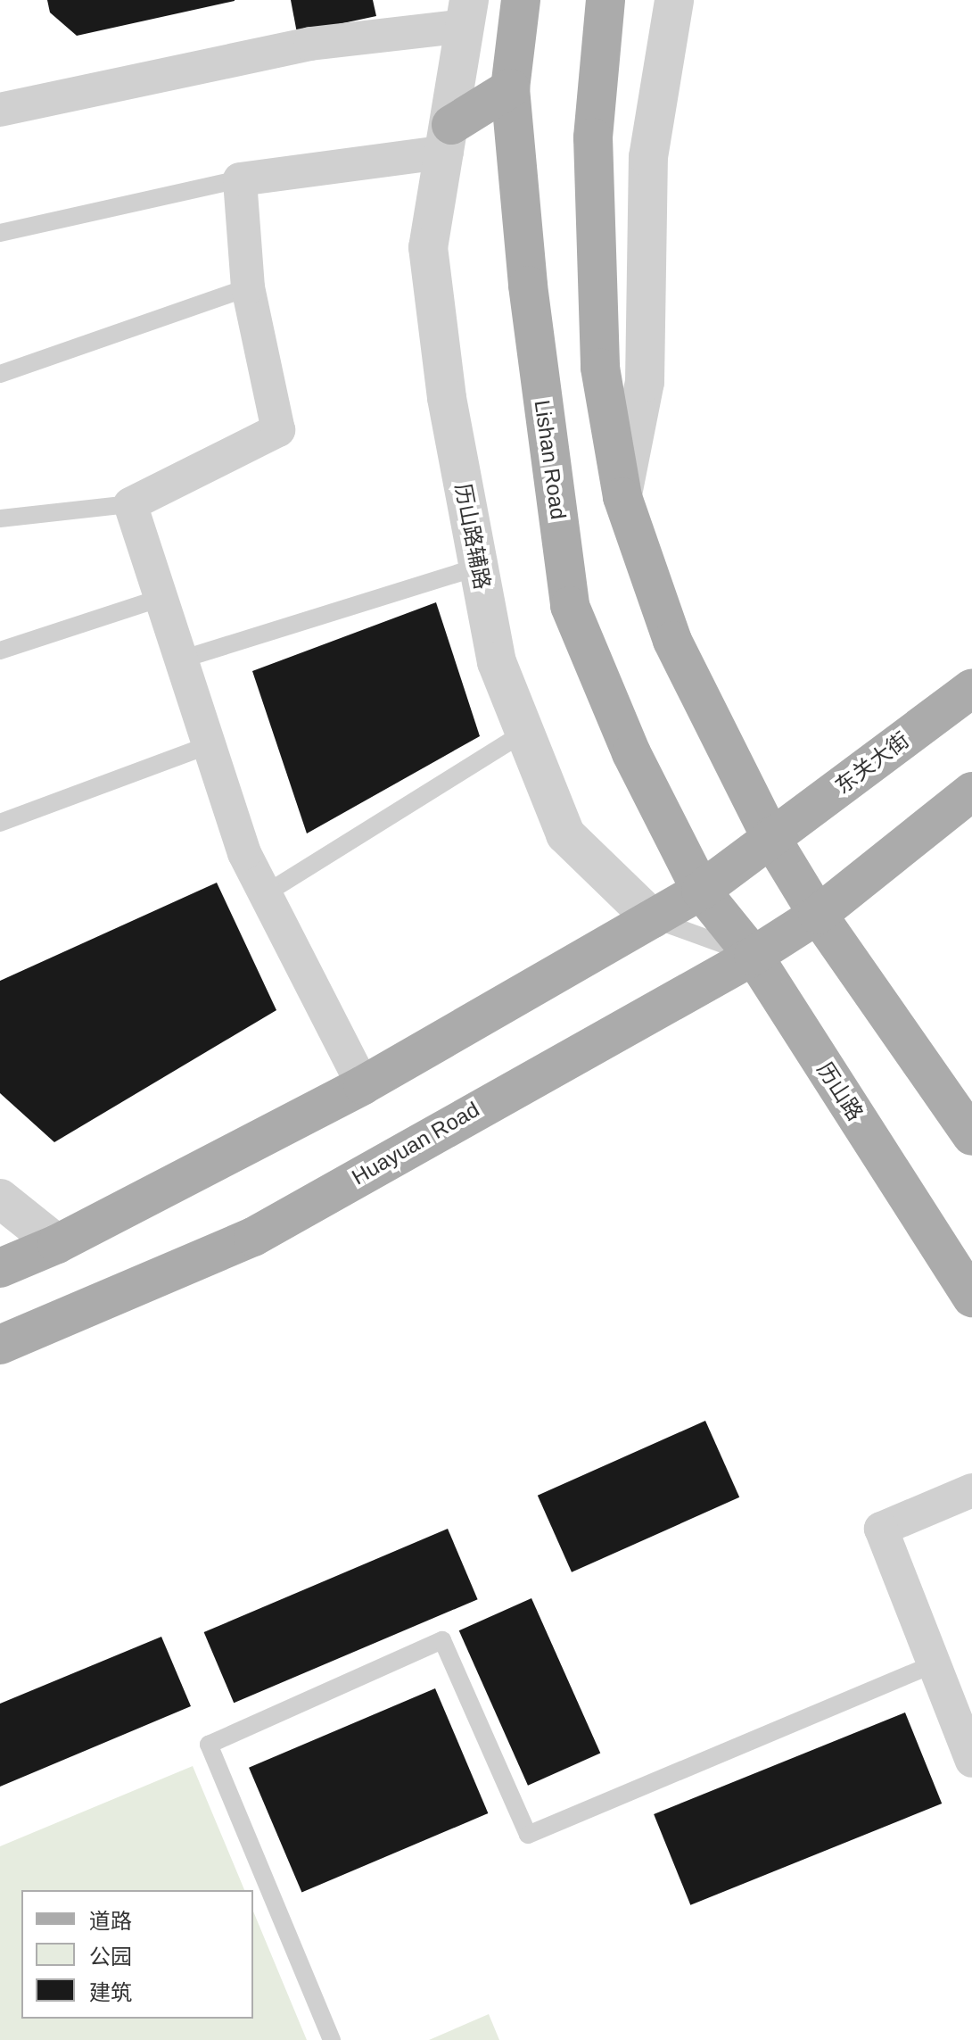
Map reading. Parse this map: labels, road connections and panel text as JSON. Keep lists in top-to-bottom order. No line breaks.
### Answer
{"streets":{"main road":["Lishan Road","东关大街","历山路","Huayuan Road"],"street":["历山路辅路"]},"crossings":[["Lishan Road","历山路"],["历山路辅路","历山路"],["历山路辅路","Huayuan Road"],["历山路","Huayuan Road"]],"legend":["道路","公园","建筑"]}
